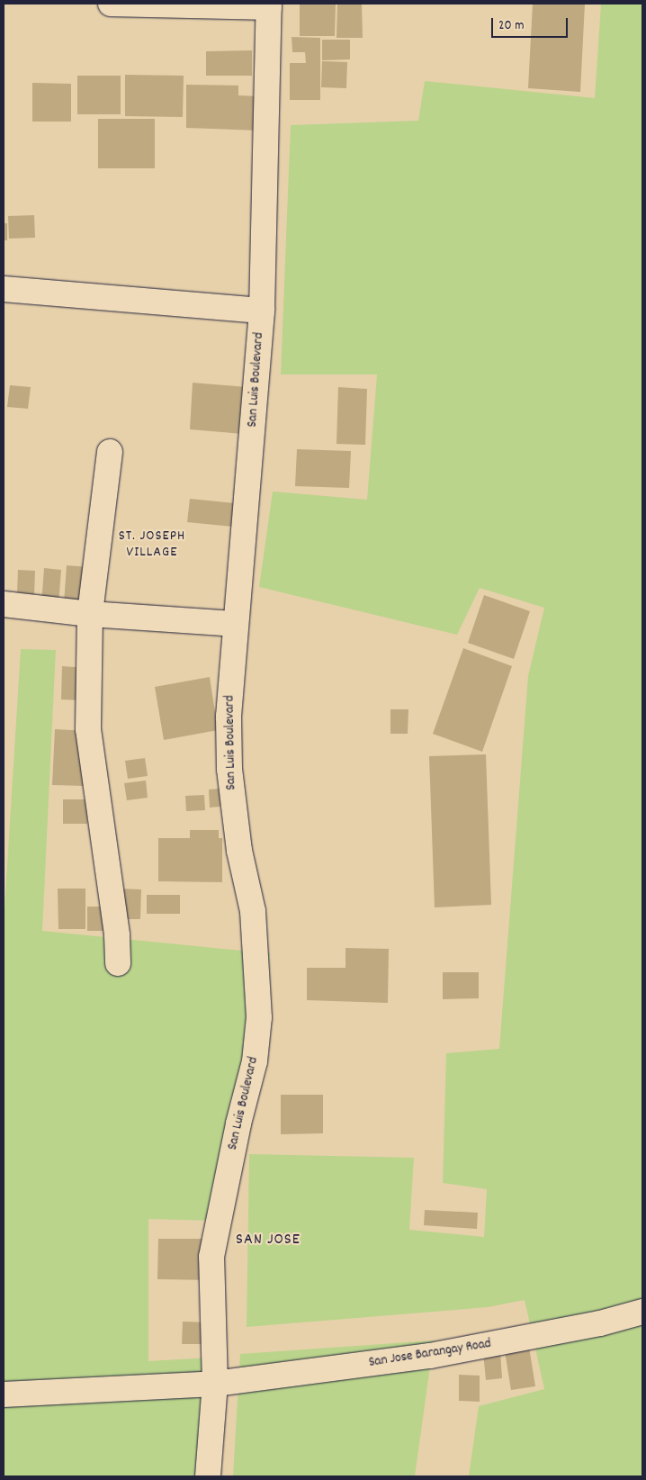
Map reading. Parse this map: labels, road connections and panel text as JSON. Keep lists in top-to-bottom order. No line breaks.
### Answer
{"streets":{"street":["San Luis Boulevard","San Jose Barangay Road"]},"crossings":[["San Luis Boulevard","San Jose Barangay Road"]],"districts":["ST. JOSEPH VILLAGE","SAN JOSE"],"scale_bar":"20 m"}
